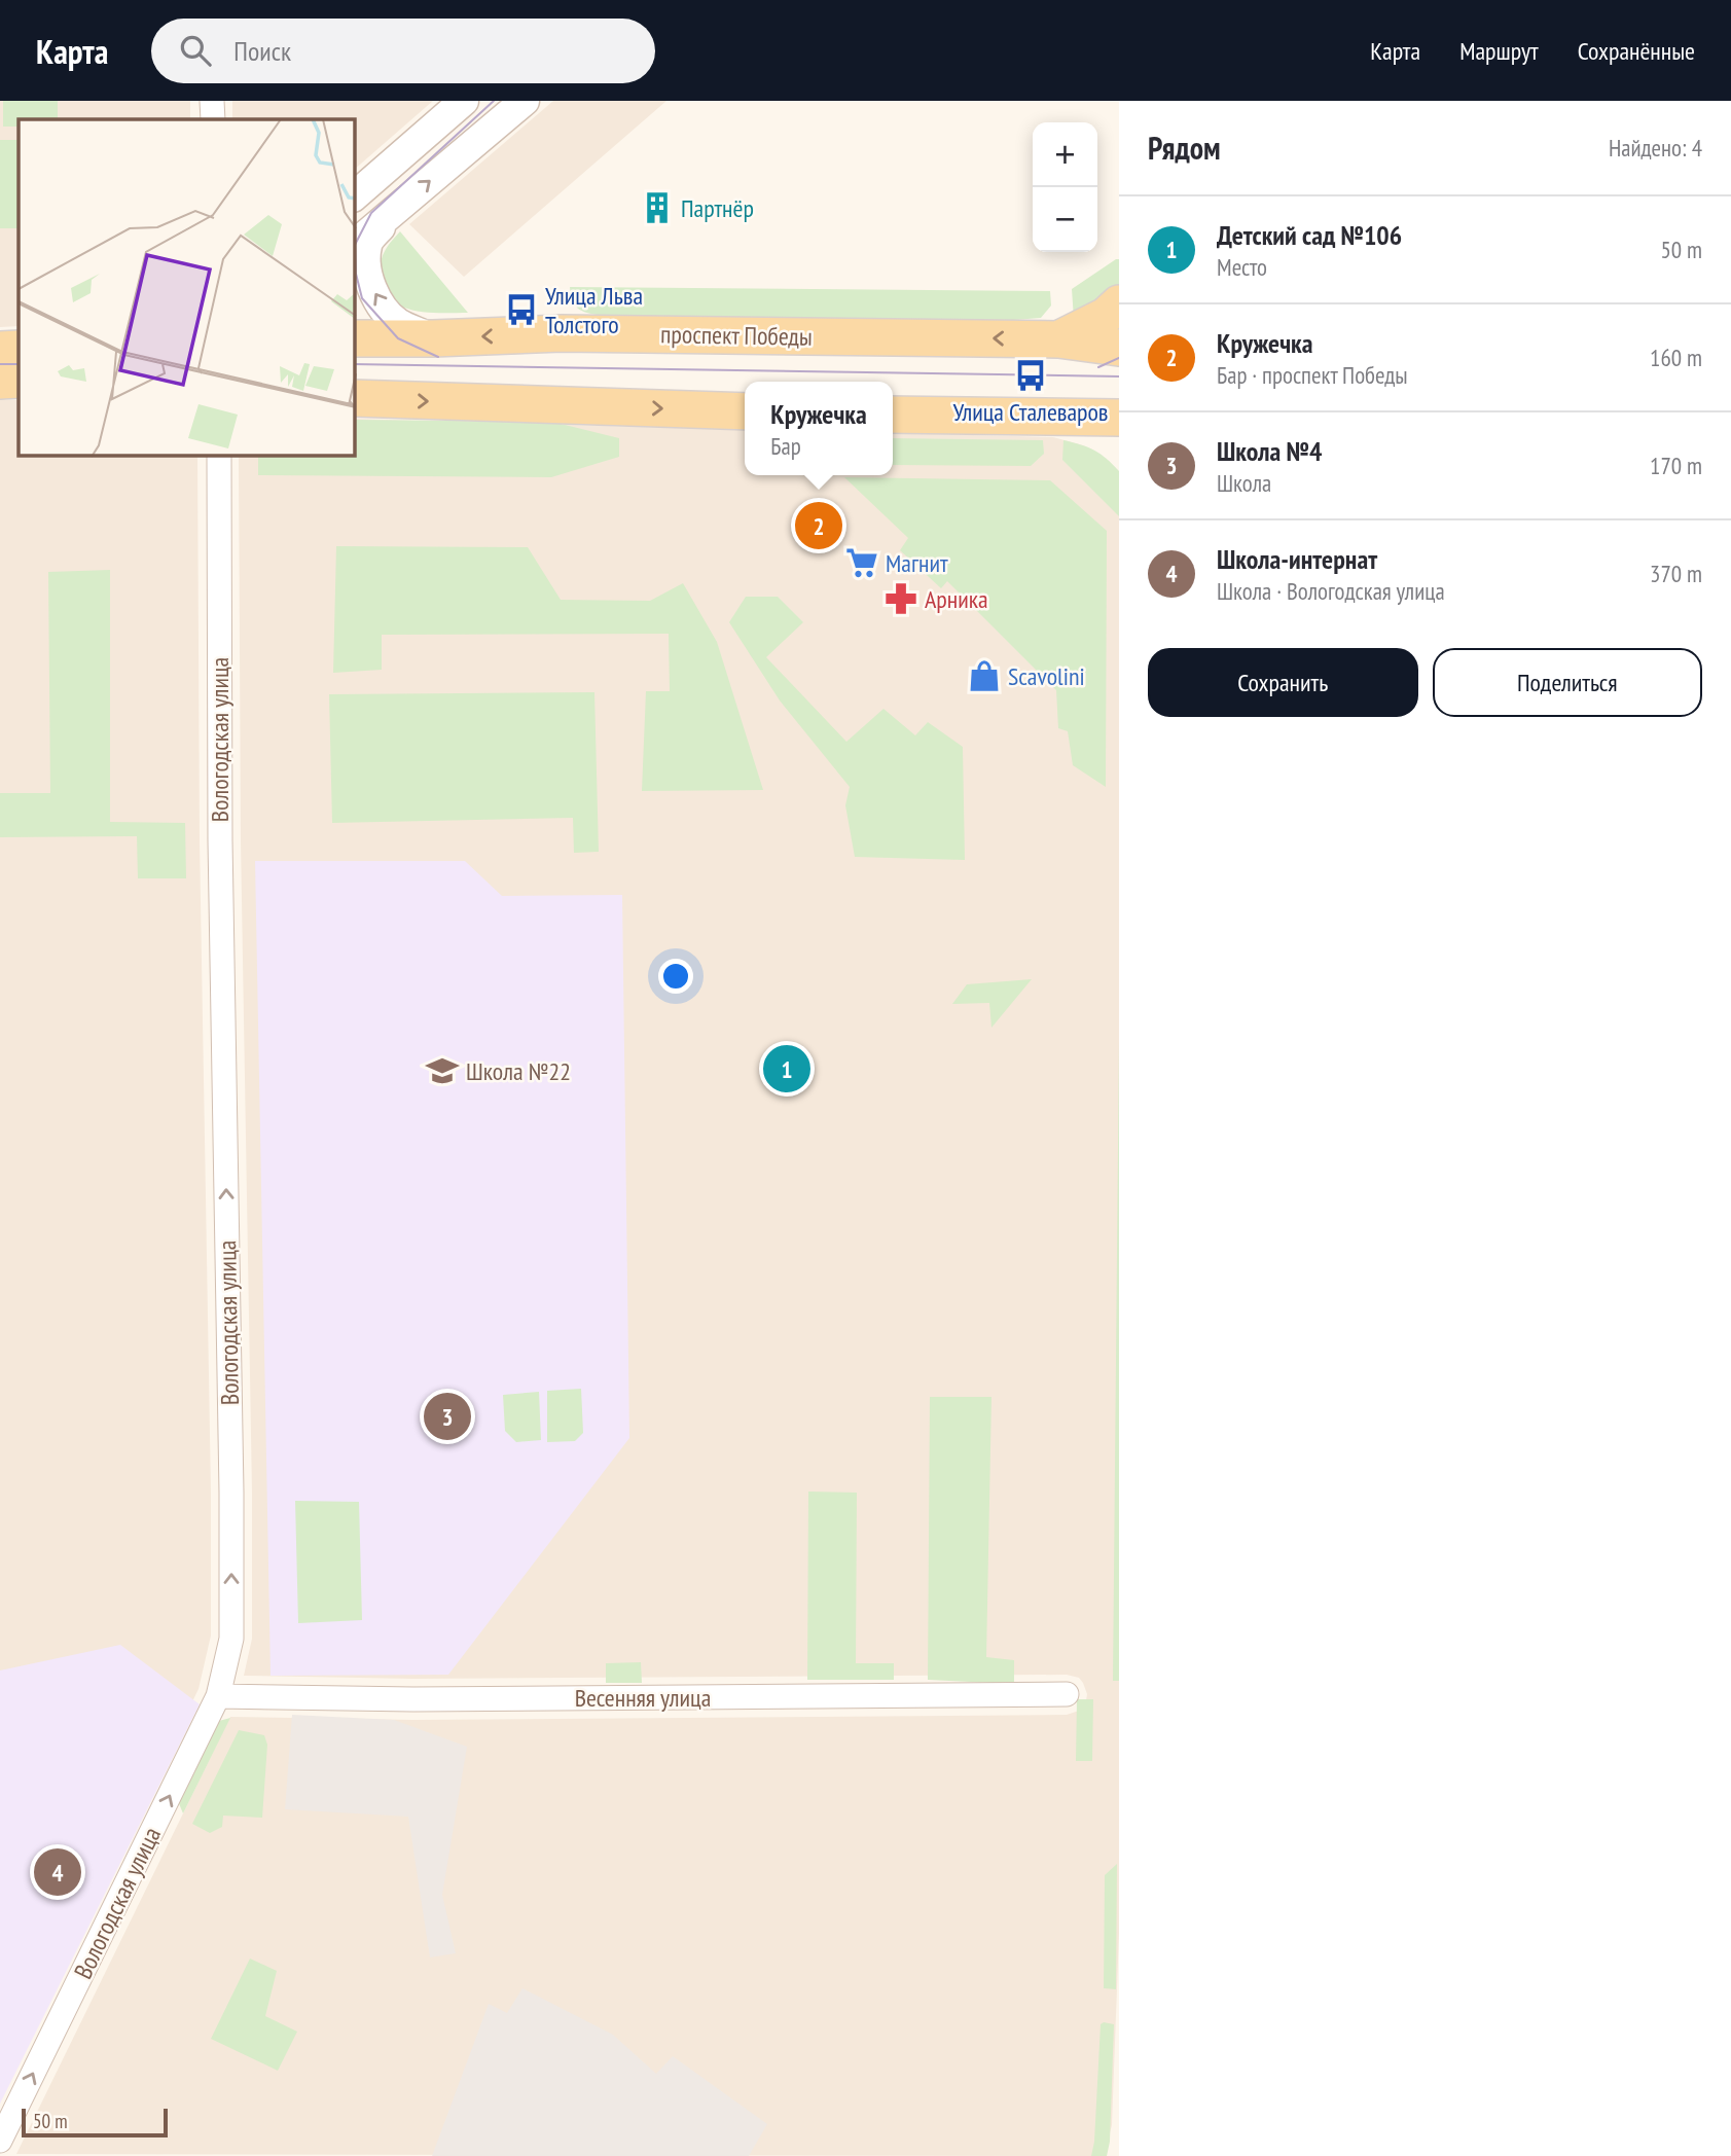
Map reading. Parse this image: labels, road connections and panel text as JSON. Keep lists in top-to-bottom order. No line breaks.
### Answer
{"streets":{"main road":["проспект Победы"],"street":["Вологодская улица","Весенняя улица"]},"crossings":[["Вологодская улица","Весенняя улица"]],"one_way":["Вологодская улица"],"places":{"building":["Партнёр"],"bus stop":["Улица Льва Толстого","Улица Сталеваров"],"supermarket":["Магнит"],"pharmacy":["Арника"],"shop":["Scavolini"],"school or university":["Школа №22"]},"scale_bar":"50 m","page":{"header":"Карта","search":"Поиск","nav":["Карта","Маршрут","Сохранённые"],"heading":["Рядом","Найдено: 4"],"map_buttons":["+","−"],"list":[{"mark":"1","name":"Детский сад №106","note":"Место","value":"50 m"},{"mark":"2","name":"Кружечка","note":"Бар · проспект Победы","value":"160 m"},{"mark":"3","name":"Школа №4","note":"Школа","value":"170 m"},{"mark":"4","name":"Школа-интернат","note":"Школа · Вологодская улица","value":"370 m"}],"popup":["Кружечка","Бар"],"pins":["2","1","3","4"],"buttons":["Сохранить","Поделиться"],"scale":"50 m"}}
